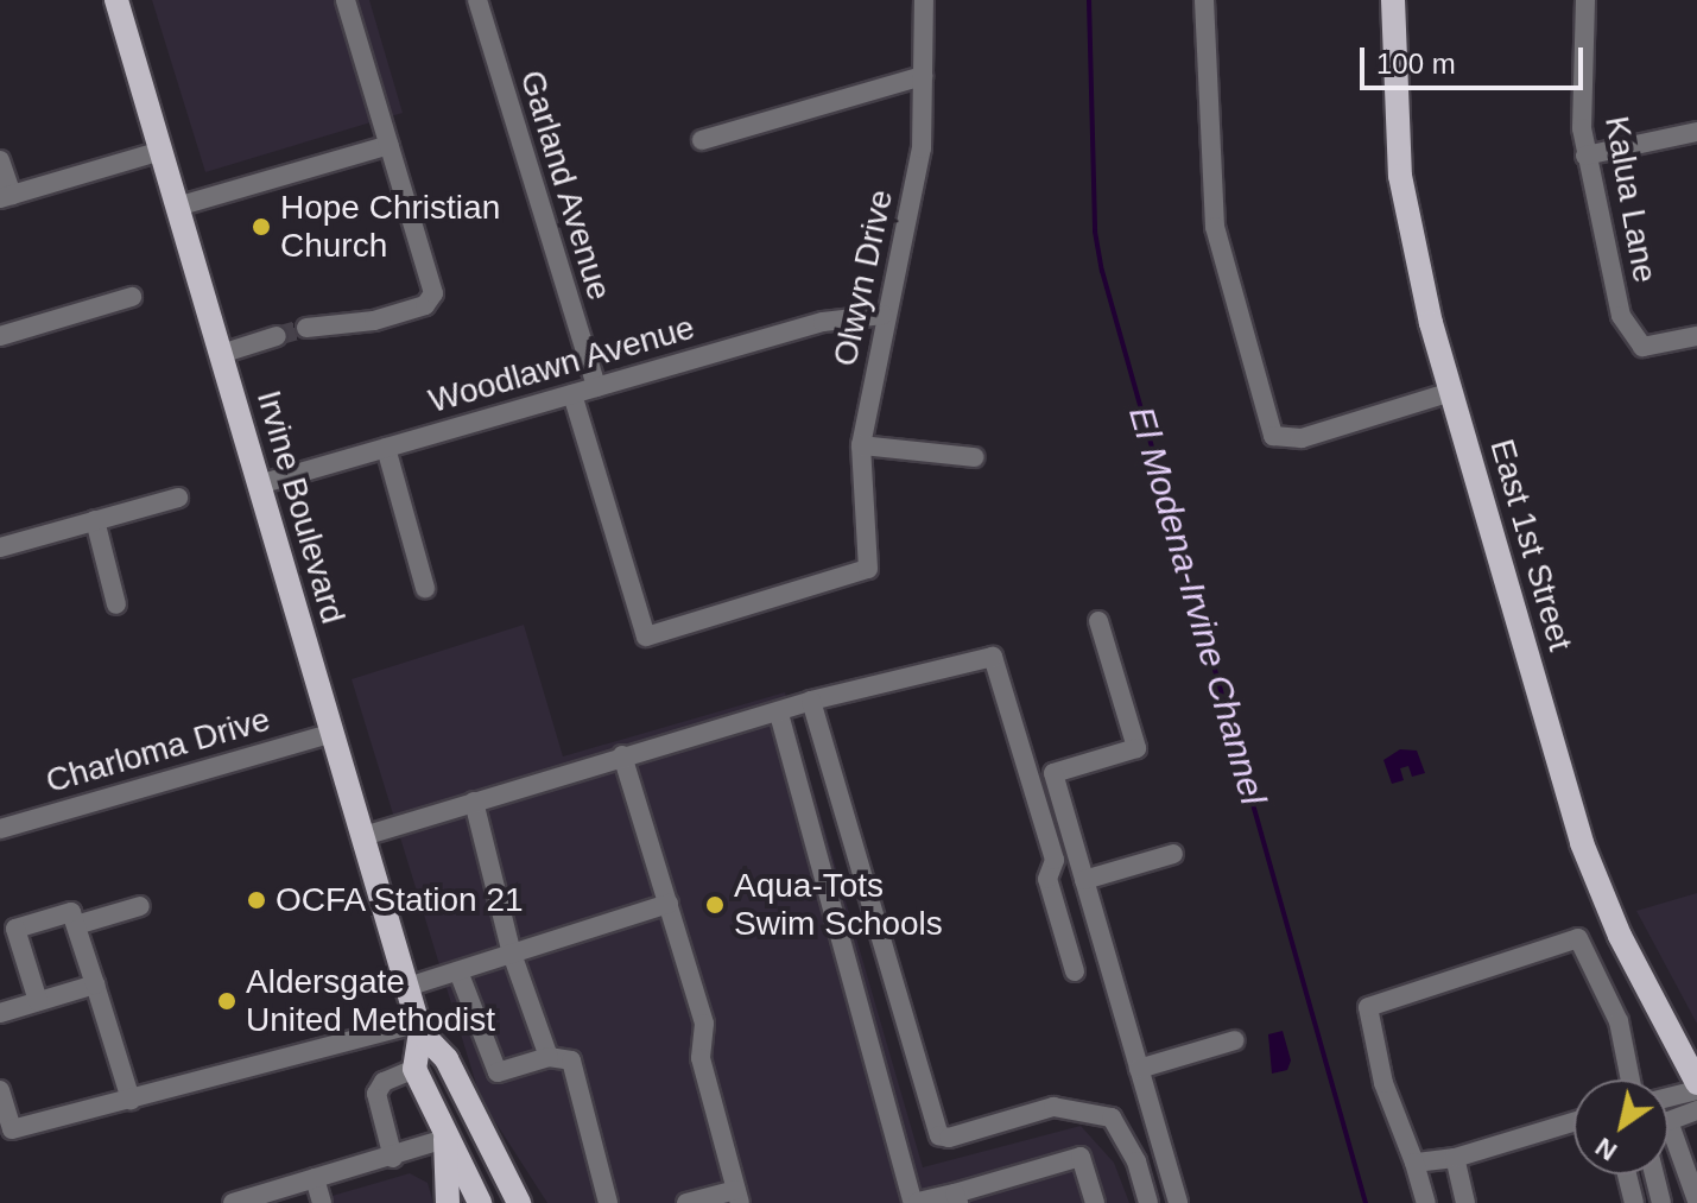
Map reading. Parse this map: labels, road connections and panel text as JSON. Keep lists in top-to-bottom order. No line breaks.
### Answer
{"streets":{"main road":["Irvine Boulevard","East 1st Street"],"street":["Garland Avenue","Kalua Lane","Olwyn Drive","Woodlawn Avenue","Charloma Drive"]},"crossings":[["Garland Avenue","Woodlawn Avenue"],["Olwyn Drive","Woodlawn Avenue"],["Woodlawn Avenue","Irvine Boulevard"],["Irvine Boulevard","Charloma Drive"]],"water":["El Modena-Irvine Channel"],"places":["Hope Christian Church","OCFA Station 21","Aqua-Tots Swim Schools","Aldersgate United Methodist"],"scale_bar":"100 m","north":"bottom left"}
